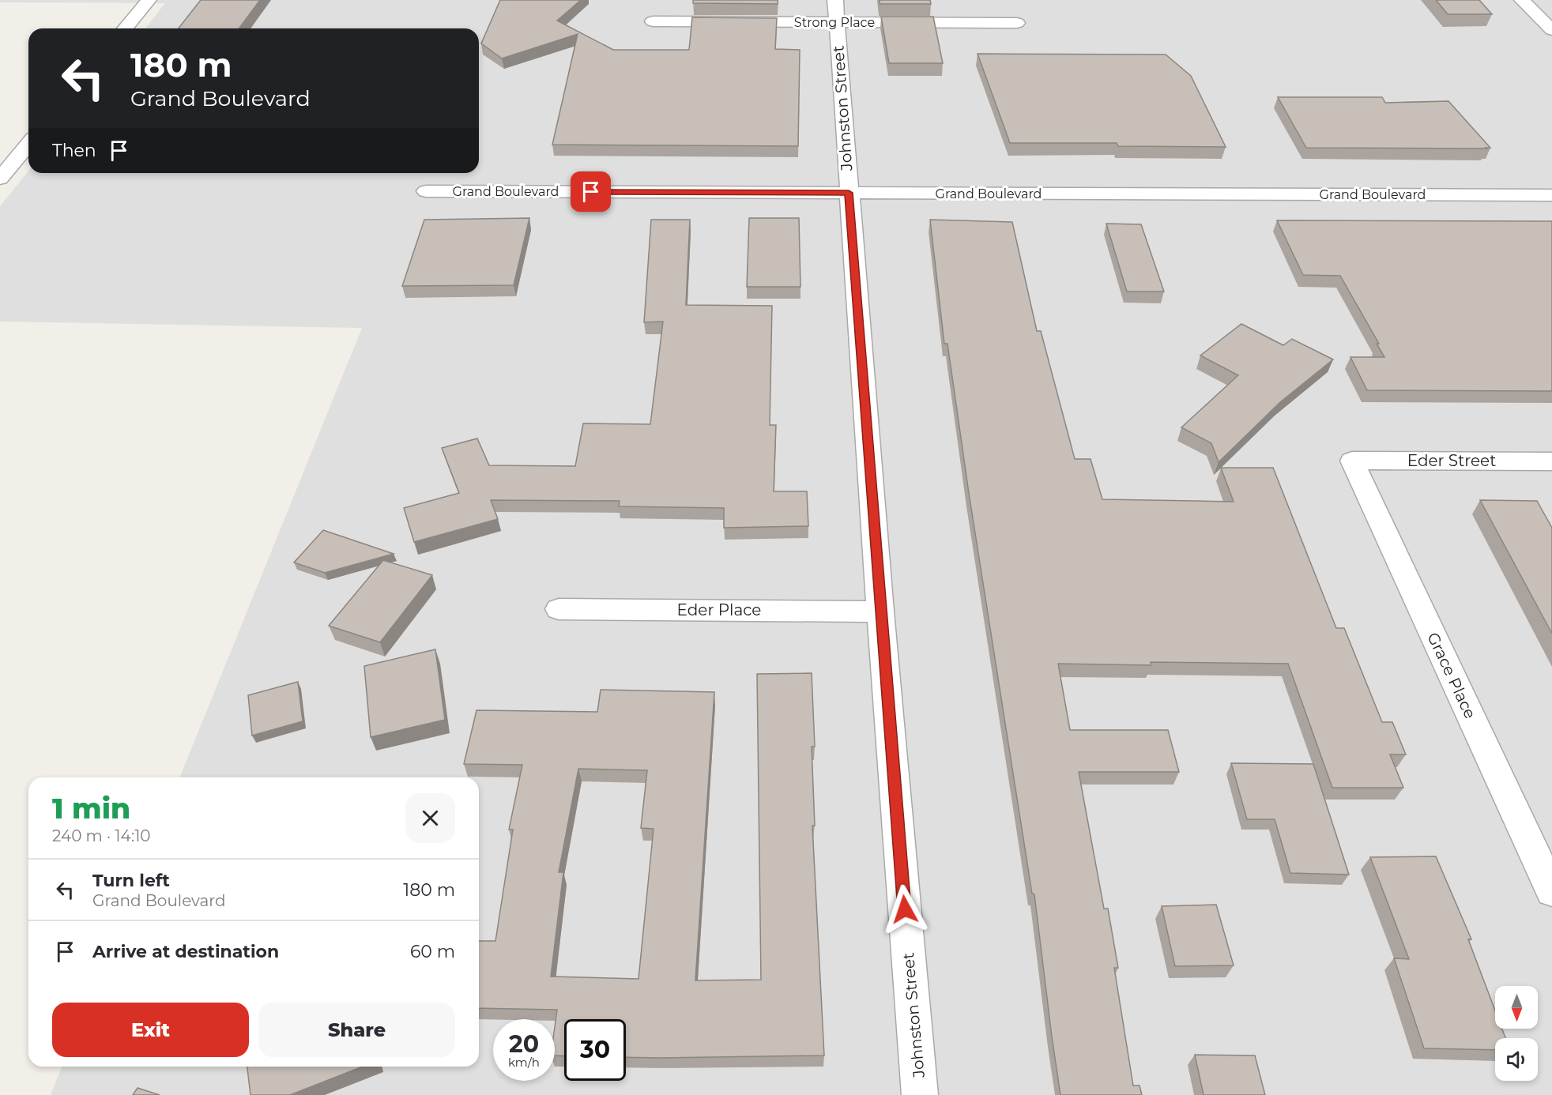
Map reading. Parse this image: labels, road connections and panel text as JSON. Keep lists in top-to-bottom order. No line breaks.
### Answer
{"streets":{"street":["Strong Place","Johnston Street","Grand Boulevard","Eder Street","Eder Place","Grace Place"]},"crossings":[["Strong Place","Johnston Street"],["Johnston Street","Grand Boulevard"],["Johnston Street","Eder Place"],["Eder Street","Grace Place"]],"north":"bottom","page":{"turn":["180 m","Grand Boulevard"],"then":"Then","heading":["1 min","240 m · 14:10"],"list":[{"name":"Turn left","note":"Grand Boulevard","value":"180 m"},{"name":"Arrive at destination","value":"60 m"}],"buttons":["Exit","Share"],"speed":"20 km/h","limit":"30"}}
